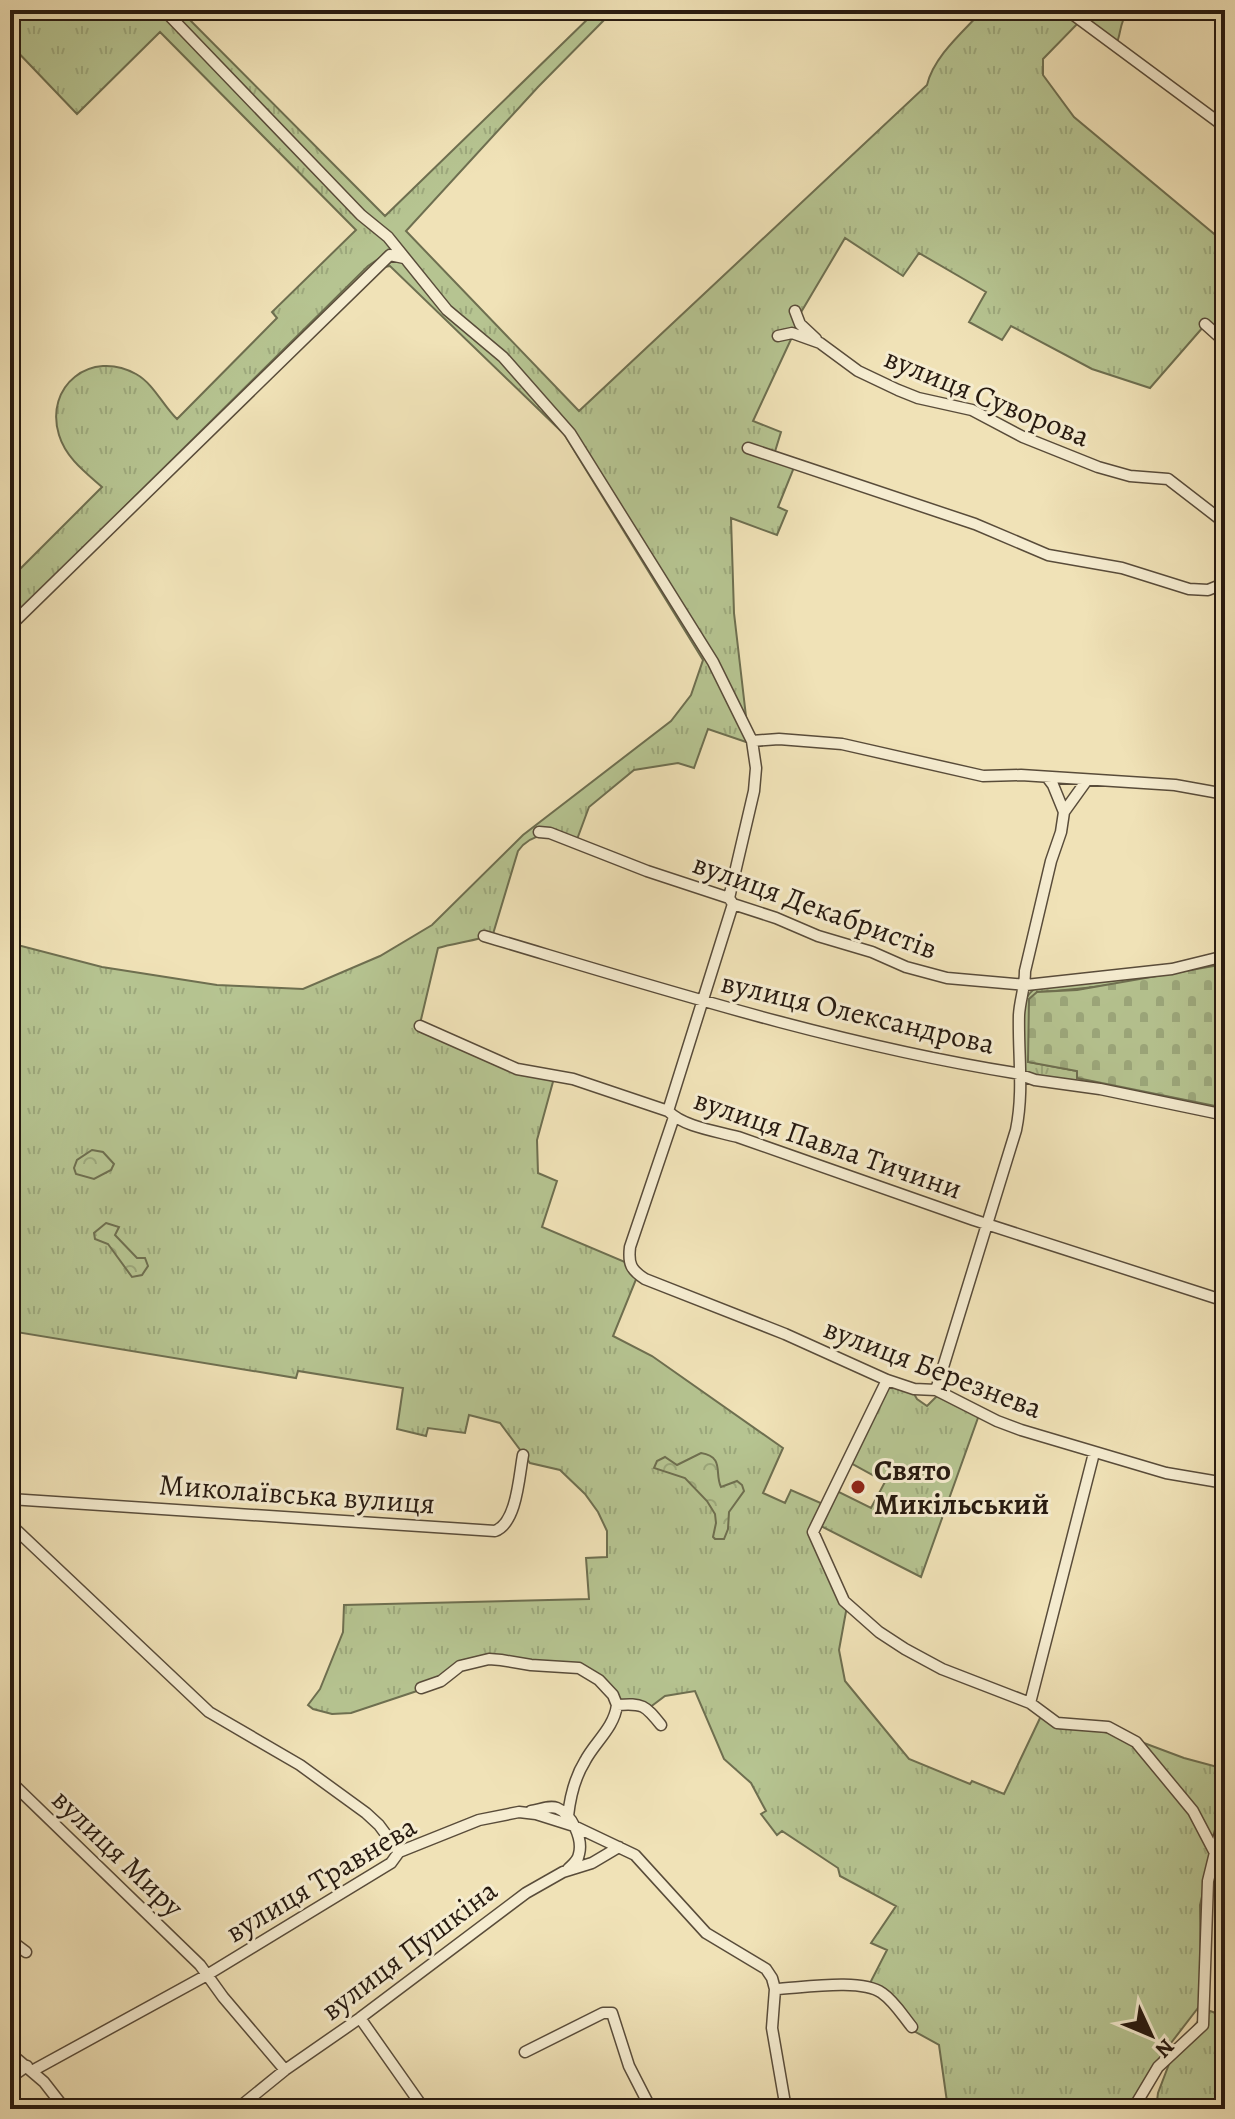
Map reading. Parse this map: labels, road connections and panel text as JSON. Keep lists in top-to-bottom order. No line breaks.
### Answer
{"streets":{"street":["вулиця Суворова","вулиця Декабристів","вулиця Олександрова","вулиця Павла Тичини","вулиця Березнева","Миколаївська вулиця","вулиця Миру","вулиця Травнева","вулиця Пушкіна"]},"crossings":[["вулиця Павла Тичини","вулиця Березнева"],["вулиця Миру","вулиця Травнева"],["вулиця Миру","вулиця Пушкіна"]],"places":["Свято Микільський"],"north":"bottom right"}
